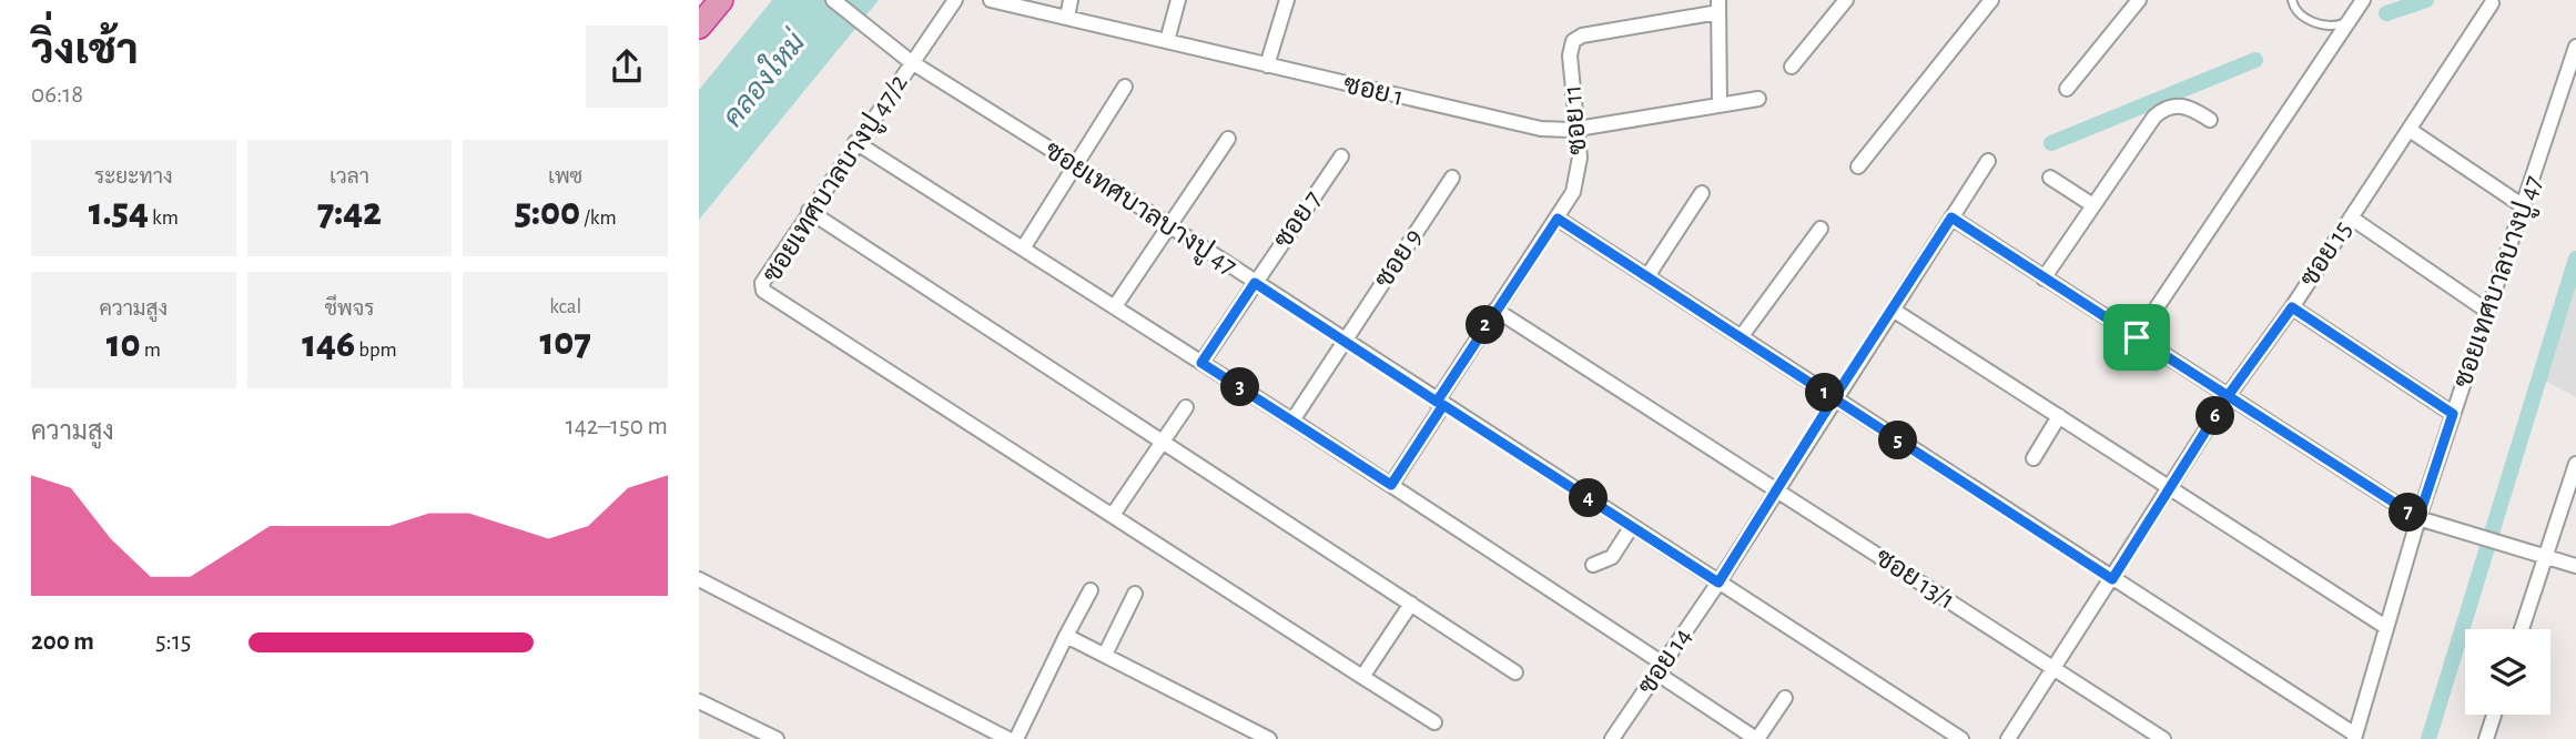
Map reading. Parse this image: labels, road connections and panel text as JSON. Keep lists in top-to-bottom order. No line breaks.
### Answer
{"streets":{"street":["ซอย 1","ซอย 11","ซอยเทศบาลบางปู 47/2","ซอยเทศบาลบางปู 47","ซอย 7","ซอย 15","ซอย 9","ซอย 13/1","ซอย 14"]},"crossings":[["ซอย 1","ซอย 11"],["ซอย 11","ซอยเทศบาลบางปู 47"],["ซอย 11","ซอย 13/1"],["ซอยเทศบาลบางปู 47/2","ซอยเทศบาลบางปู 47"],["ซอยเทศบาลบางปู 47","ซอย 7"],["ซอยเทศบาลบางปู 47","ซอย 9"],["ซอยเทศบาลบางปู 47","ซอย 14"],["ซอย 15","ซอย 13/1"],["ซอย 13/1","ซอย 14"]],"water":["คลองใหม่"],"page":{"heading":["วิ่งเช้า","06:18"],"stats":[["ระยะทาง","1.54 km"],["เวลา","7:42"],["เพซ","5:00 /km"],["ความสูง","10 m"],["ชีพจร","146 bpm"],["kcal","107"]],"pins":["2","3","1","6","5","4","7"],"chart":["ความสูง","142–150 m"],"list":[{"name":"200 m","note":"5:15"}]}}
